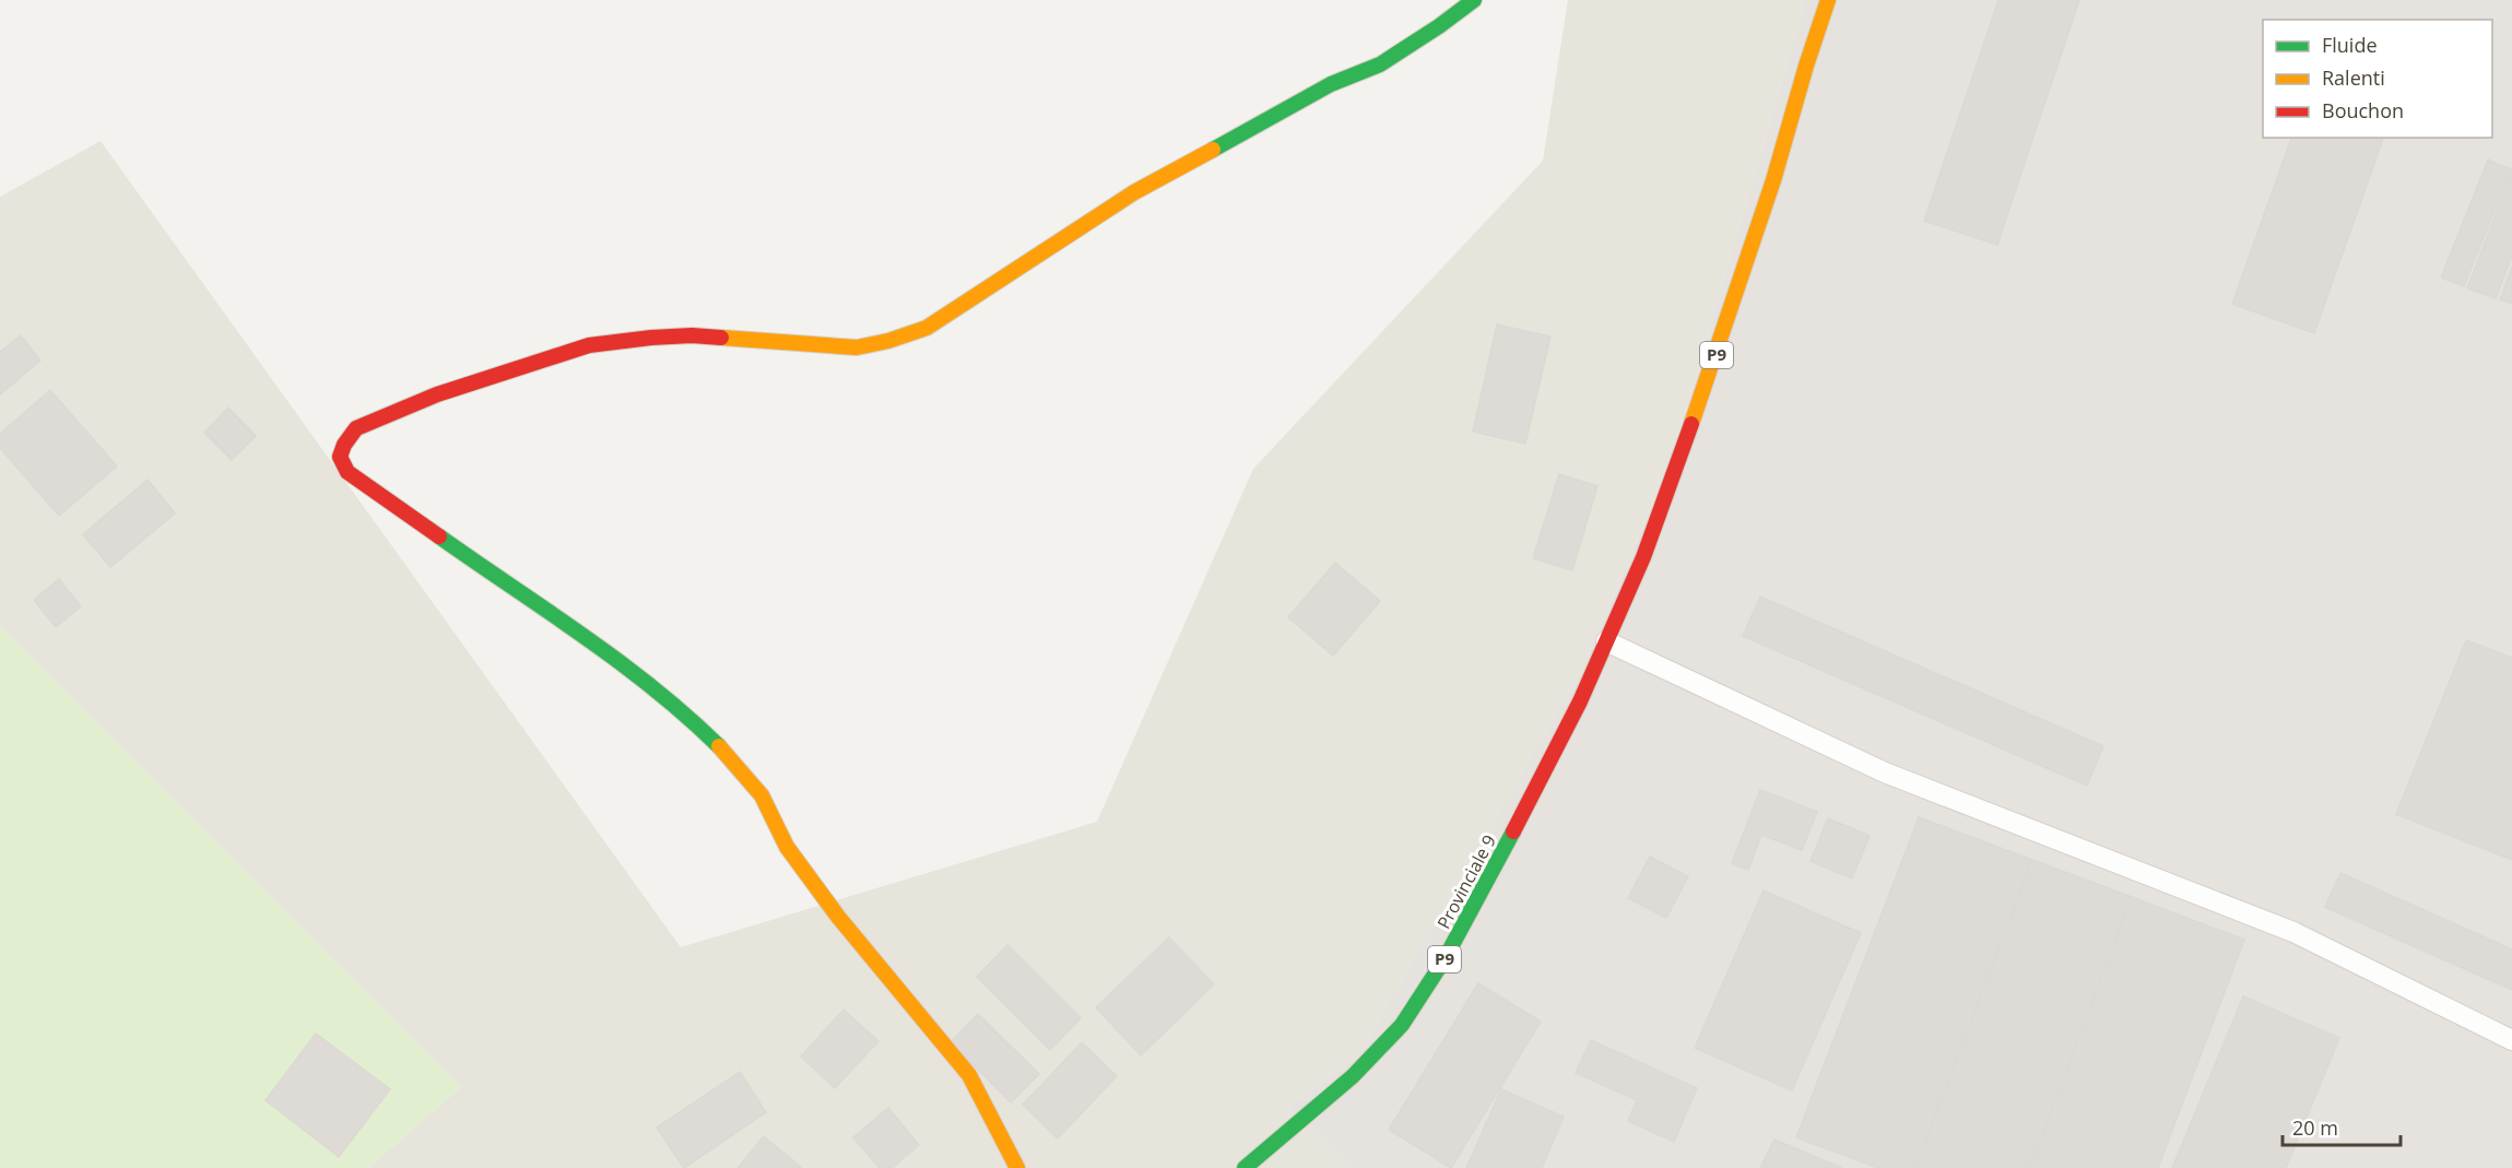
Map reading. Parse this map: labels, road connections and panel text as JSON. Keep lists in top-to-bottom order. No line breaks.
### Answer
{"streets":{"street":["P9","Provinciale 9"]},"crossings":[["P9","Provinciale 9"]],"legend":["Fluide","Ralenti","Bouchon"],"scale_bar":"20 m"}
